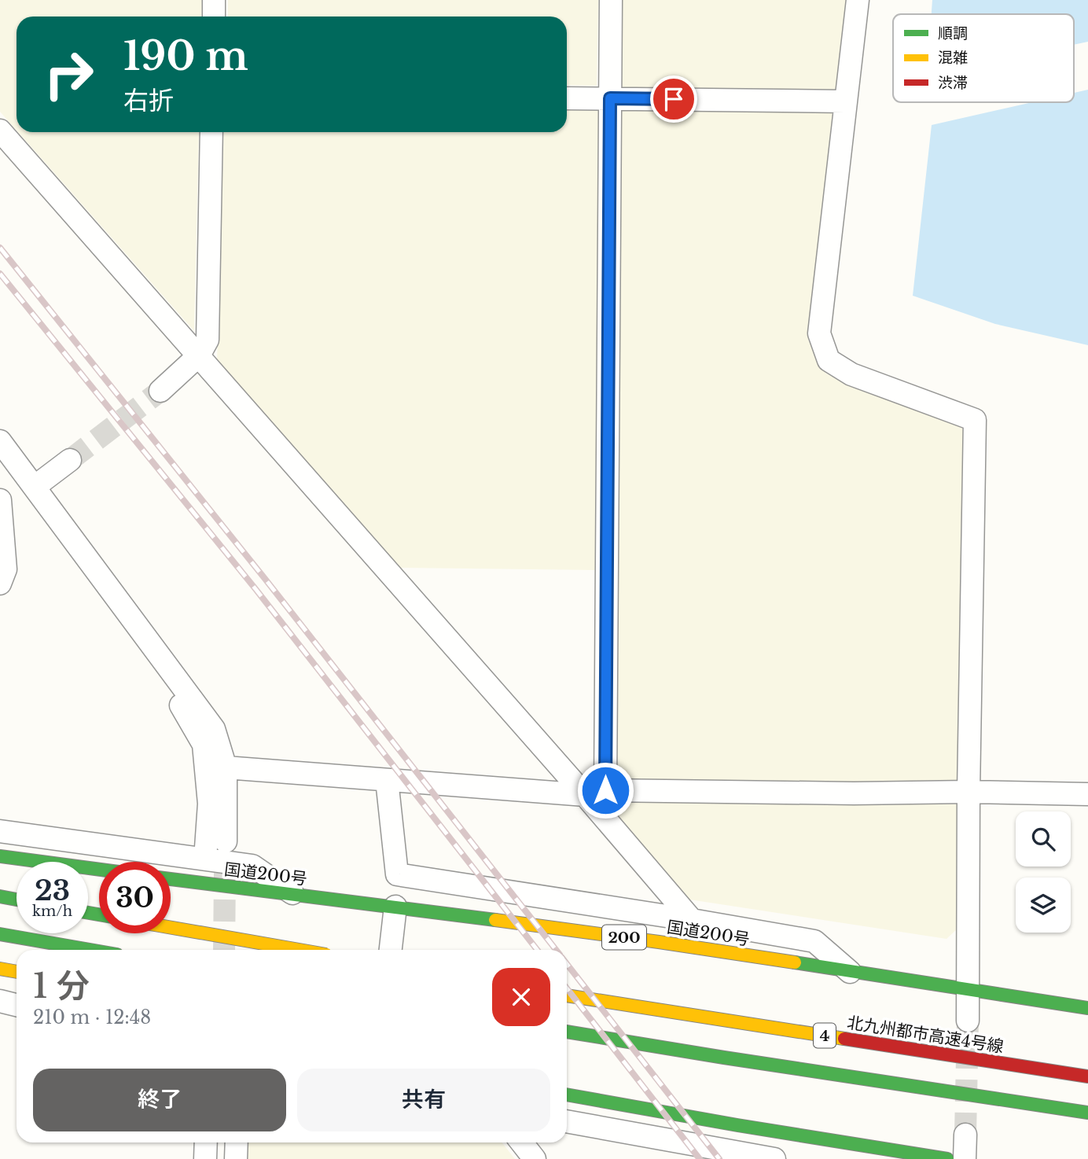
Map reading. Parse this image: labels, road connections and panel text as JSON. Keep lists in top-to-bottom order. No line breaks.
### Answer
{"streets":{"highway":["国道200号","200","北九州都市高速4号線","4"]},"legend":["順調","混雑","渋滞"],"page":{"turn":["190 m","右折"],"speed":"23 km/h","limit":"30","heading":["1 分","210 m · 12:48"],"buttons":["終了","共有"]}}
